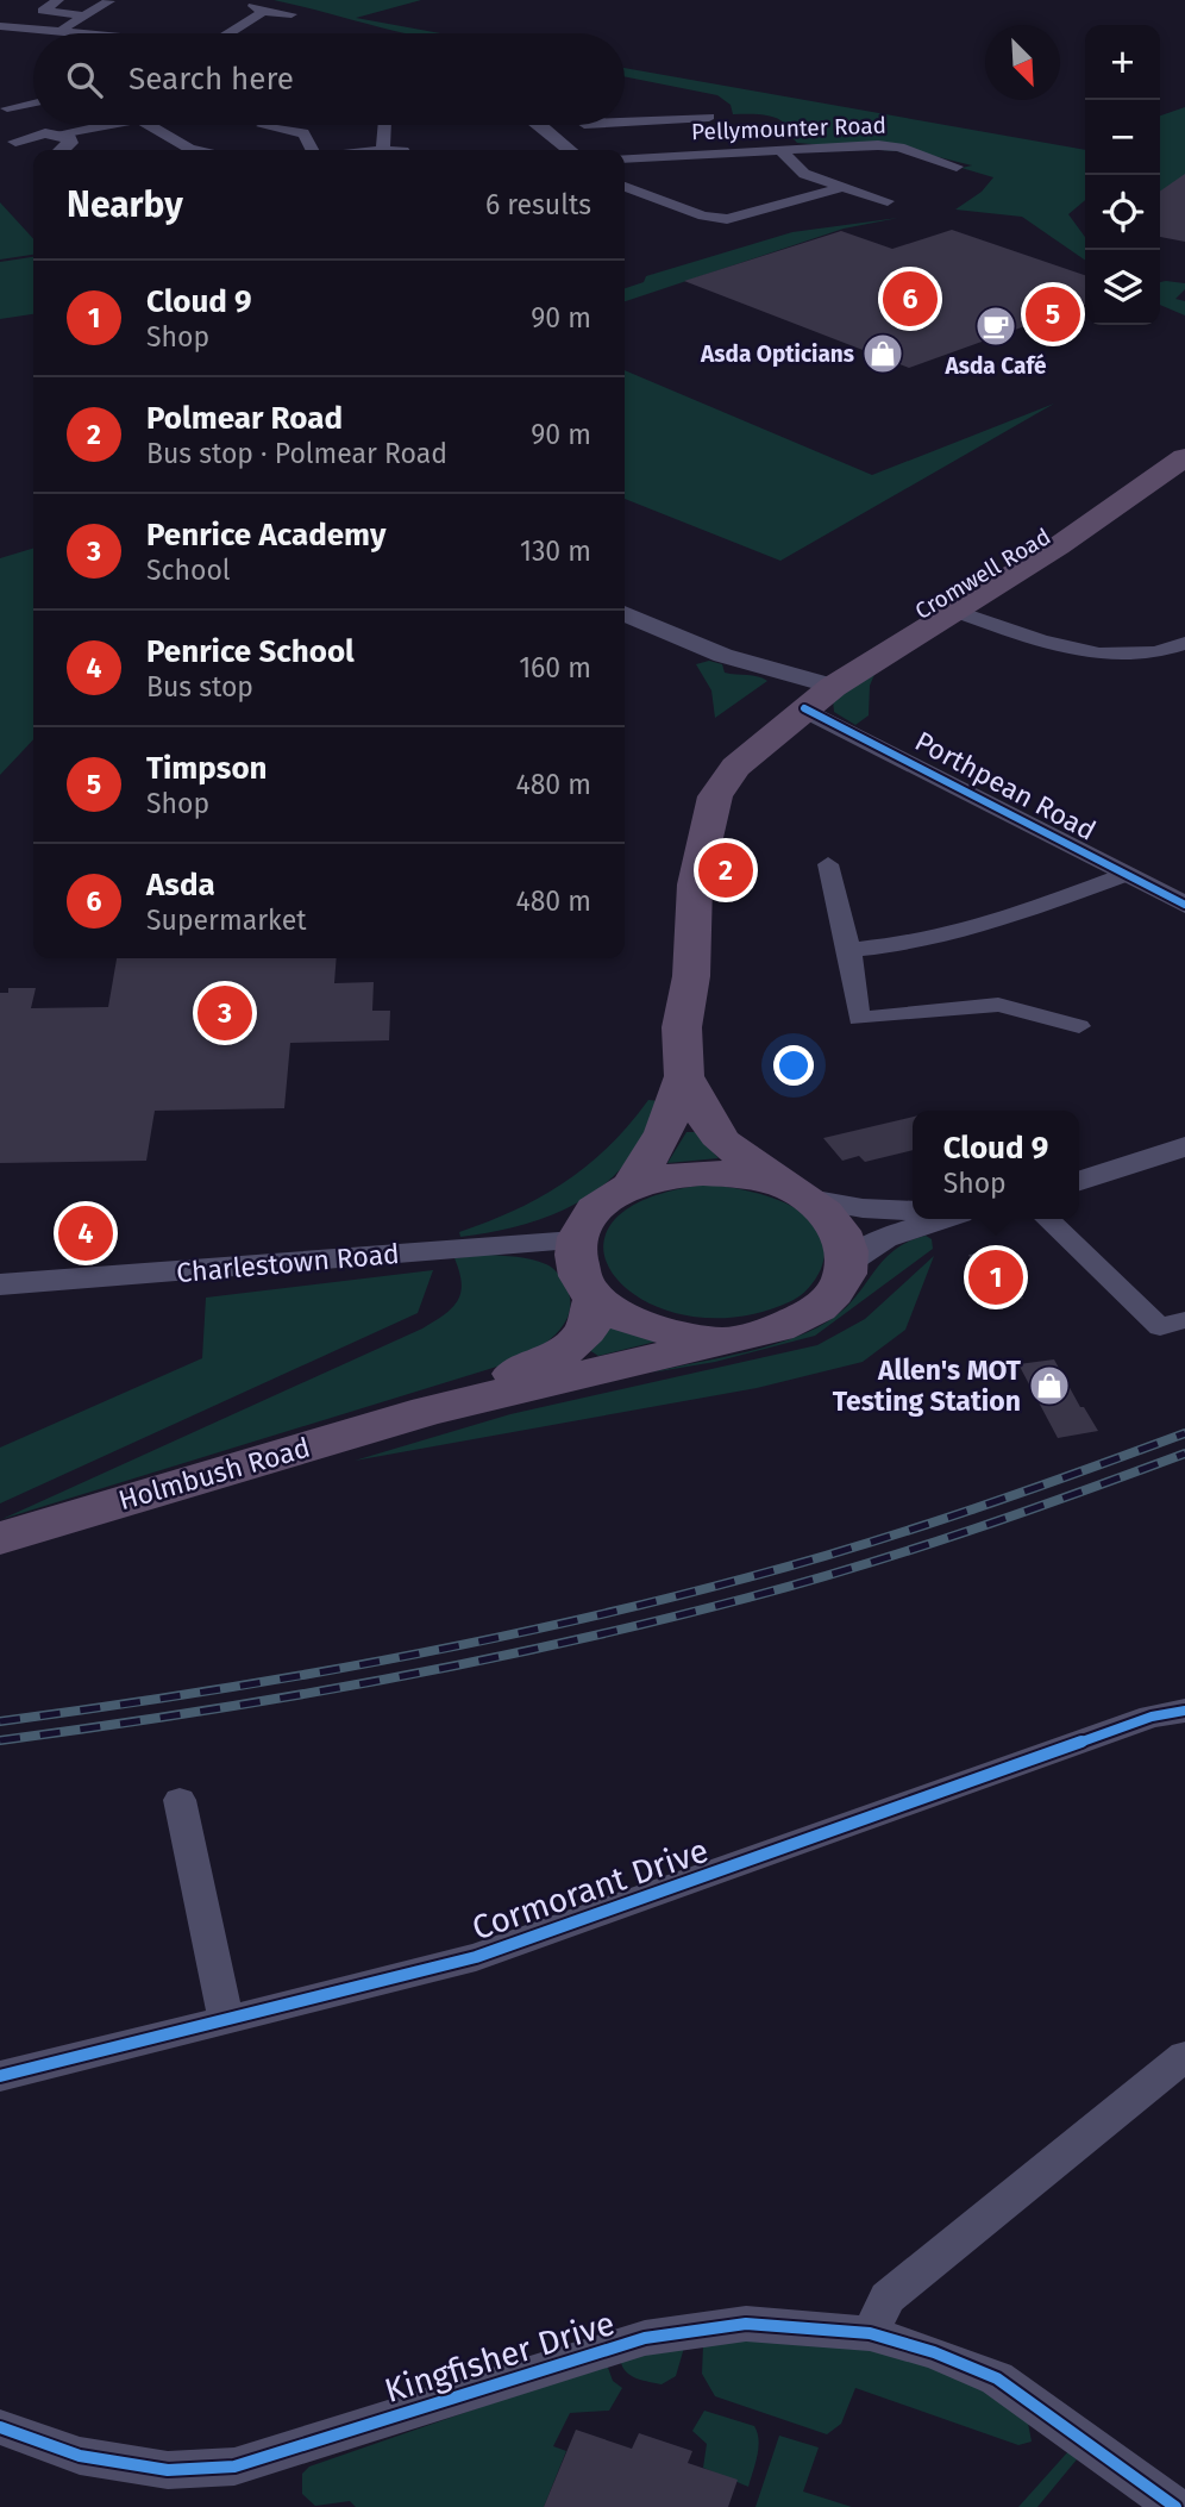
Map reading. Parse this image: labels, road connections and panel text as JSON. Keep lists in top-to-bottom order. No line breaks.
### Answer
{"streets":{"highway":["Cromwell Road","Holmbush Road"],"street":["Pellymounter Road","Porthpean Road","Charlestown Road","Cormorant Drive","Kingfisher Drive"]},"crossings":[["Cromwell Road","Porthpean Road"]],"places":{"cafe":["Asda Café"],"shop":["Asda Opticians","Allen's MOT Testing Station"]},"north":"bottom right","page":{"map_buttons":["+","−"],"search":"Search here","heading":["Nearby","6 results"],"list":[{"mark":"1","name":"Cloud 9","note":"Shop","value":"90 m"},{"mark":"2","name":"Polmear Road","note":"Bus stop · Polmear Road","value":"90 m"},{"mark":"3","name":"Penrice Academy","note":"School","value":"130 m"},{"mark":"4","name":"Penrice School","note":"Bus stop","value":"160 m"},{"mark":"5","name":"Timpson","note":"Shop","value":"480 m"},{"mark":"6","name":"Asda","note":"Supermarket","value":"480 m"}],"pins":["6","5","2","3","4","1"],"popup":["Cloud 9","Shop"]}}
